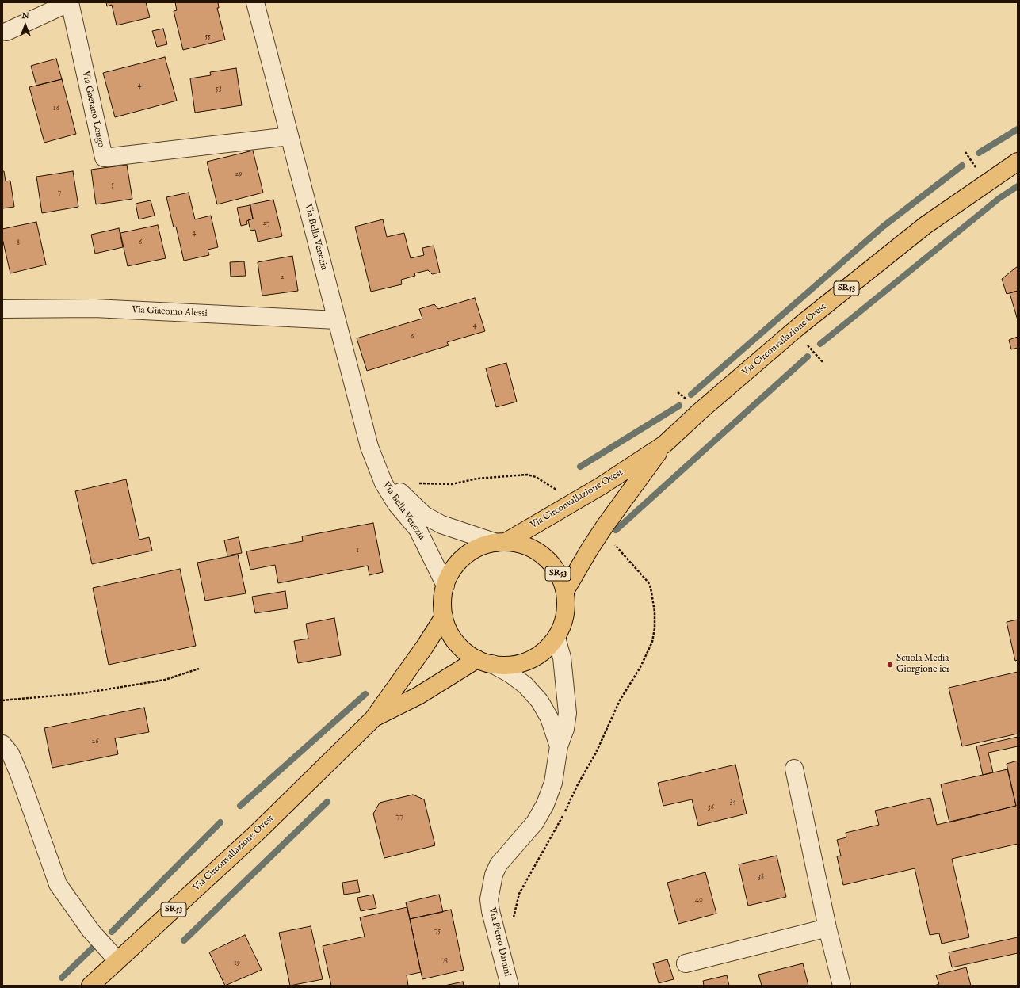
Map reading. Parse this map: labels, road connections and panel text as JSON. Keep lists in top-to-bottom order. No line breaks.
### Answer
{"streets":{"main road":["SR53","Via Circonvallazione Ovest"],"street":["Via Gaetano Longo","Via Bella Venezia","Via Giacomo Alessi","Via Pietro Damini"]},"crossings":[["Via Gaetano Longo","Via Bella Venezia"],["Via Bella Venezia","Via Giacomo Alessi"],["Via Bella Venezia","Via Circonvallazione Ovest"],["Via Circonvallazione Ovest","Via Pietro Damini"]],"places":["Scuola Media Giorgione ic1"],"house_numbers":["55","4","53","16","29","5","7","27","4","6","8","2","4","6","1","26","34","36","77","38","40","75","73","19"],"north":"top"}
